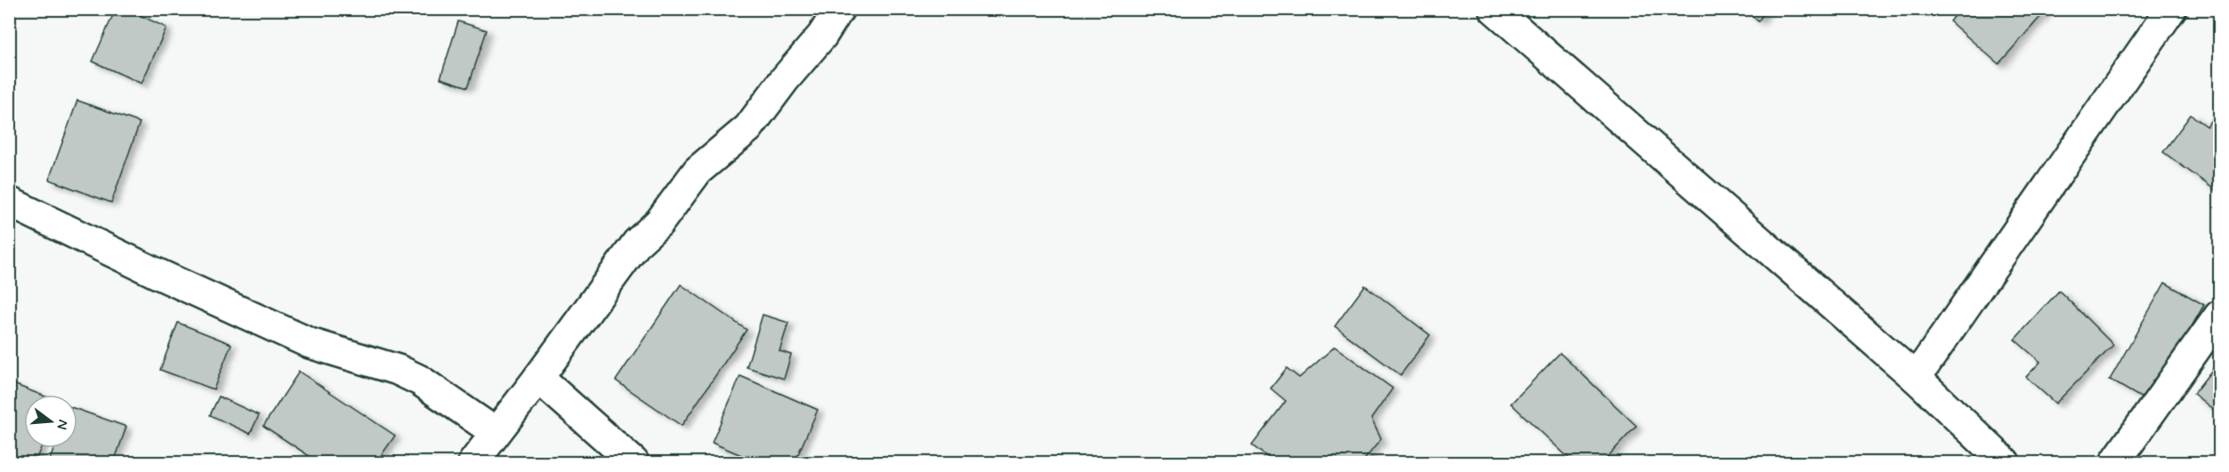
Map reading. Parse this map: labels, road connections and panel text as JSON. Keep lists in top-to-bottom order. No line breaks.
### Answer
{"north":"right"}
